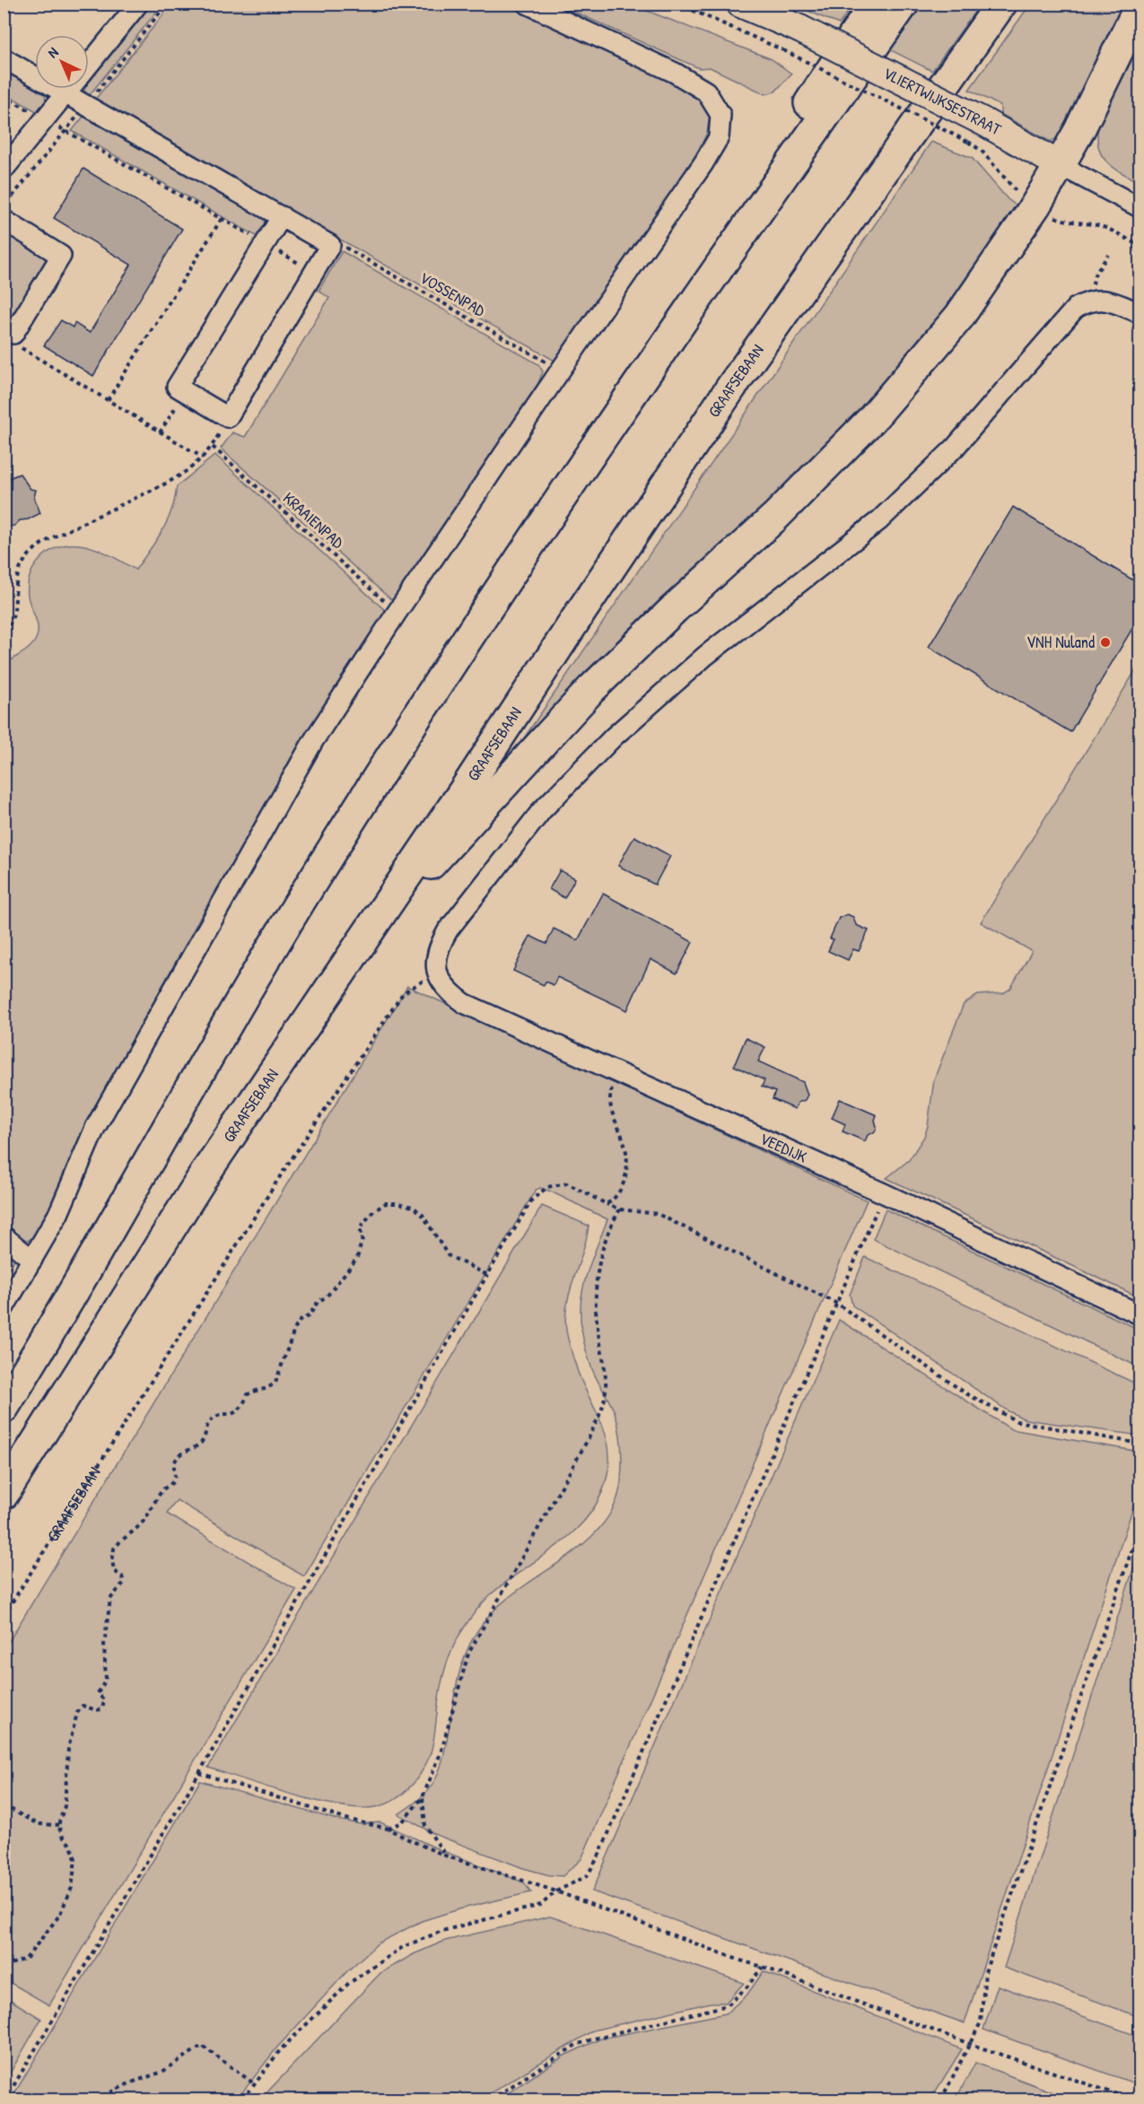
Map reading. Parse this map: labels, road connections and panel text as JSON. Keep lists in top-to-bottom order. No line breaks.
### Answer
{"streets":{"highway":["GRAAFSEBAAN"],"street":["VLIERTWIJKSESTRAAT","VEEDIJK"],"path":["VOSSENPAD","KRAAIENPAD"]},"crossings":[["GRAAFSEBAAN","VEEDIJK"]],"places":["VNH Nuland"],"north":"top left"}
